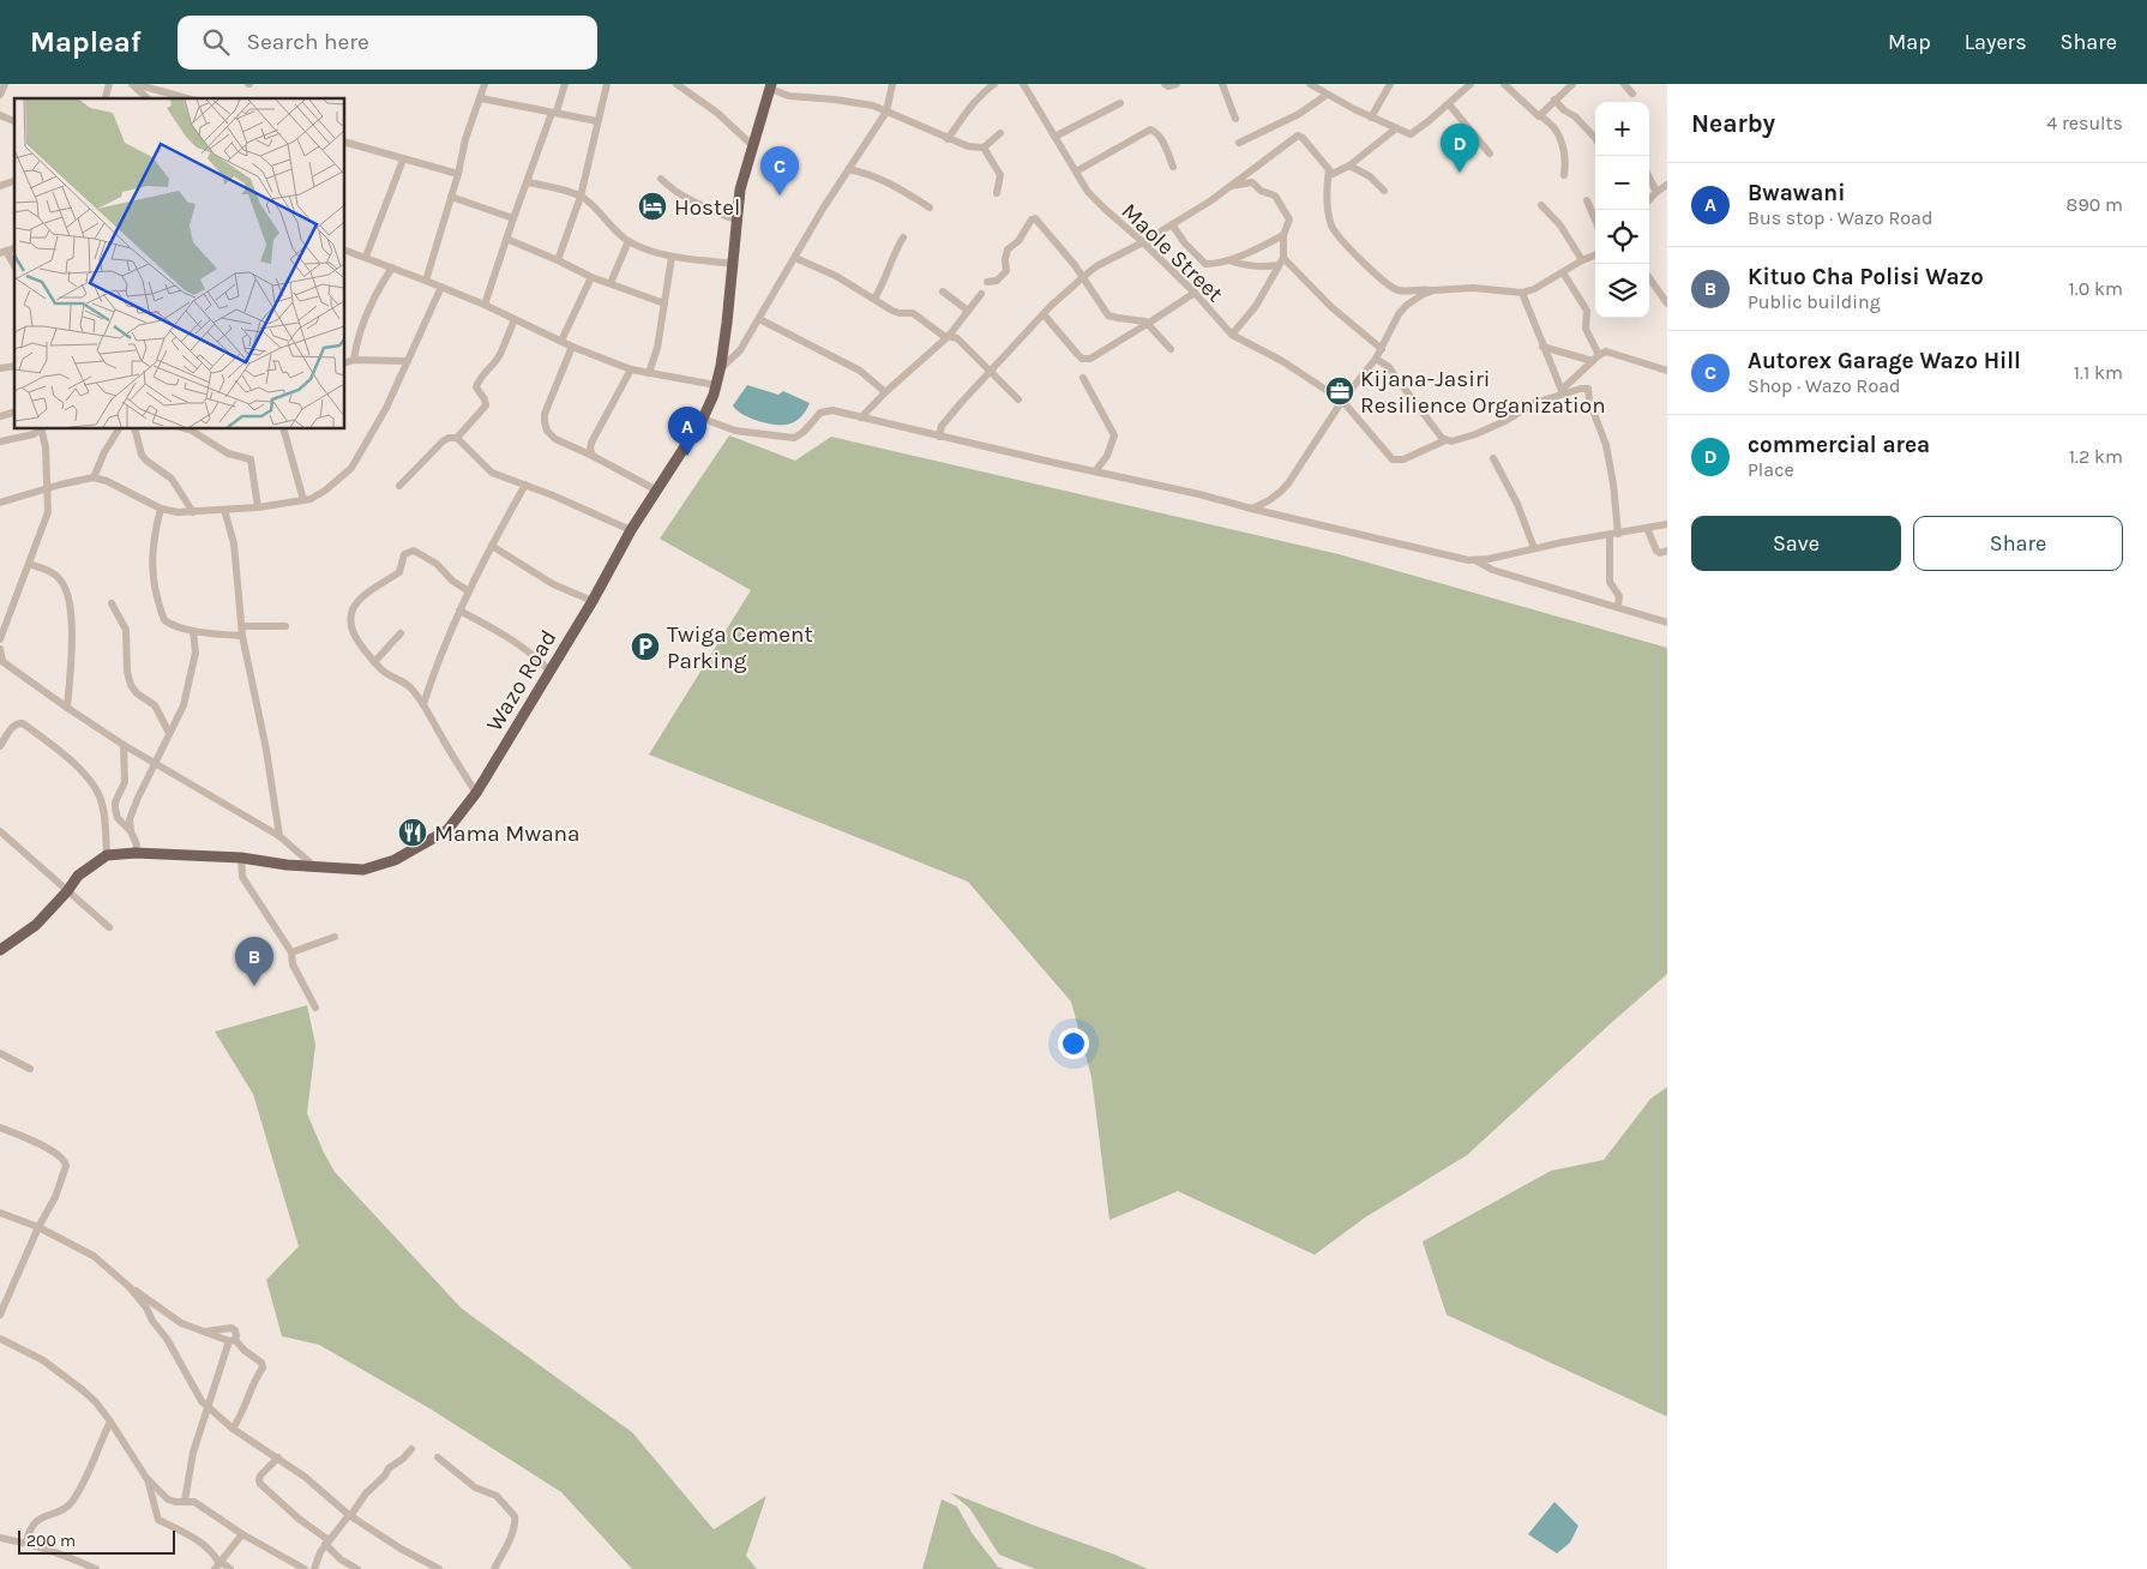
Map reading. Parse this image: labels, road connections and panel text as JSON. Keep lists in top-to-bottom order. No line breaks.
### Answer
{"streets":{"main road":["Wazo Road"],"street":["Maole Street"]},"places":{"hotel":["Hostel"],"office":["Kijana-Jasiri Resilience Organization"],"parking":["Twiga Cement Parking"],"restaurant":["Mama Mwana"]},"scale_bar":"200 m","page":{"header":"Mapleaf","search":"Search here","nav":["Map","Layers","Share"],"heading":["Nearby","4 results"],"map_buttons":["+","−"],"pins":["D","C","A","B"],"list":[{"mark":"A","name":"Bwawani","note":"Bus stop · Wazo Road","value":"890 m"},{"mark":"B","name":"Kituo Cha Polisi Wazo","note":"Public building","value":"1.0 km"},{"mark":"C","name":"Autorex Garage Wazo Hill","note":"Shop · Wazo Road","value":"1.1 km"},{"mark":"D","name":"commercial area","note":"Place","value":"1.2 km"}],"buttons":["Save","Share"],"scale":"200 m"}}
